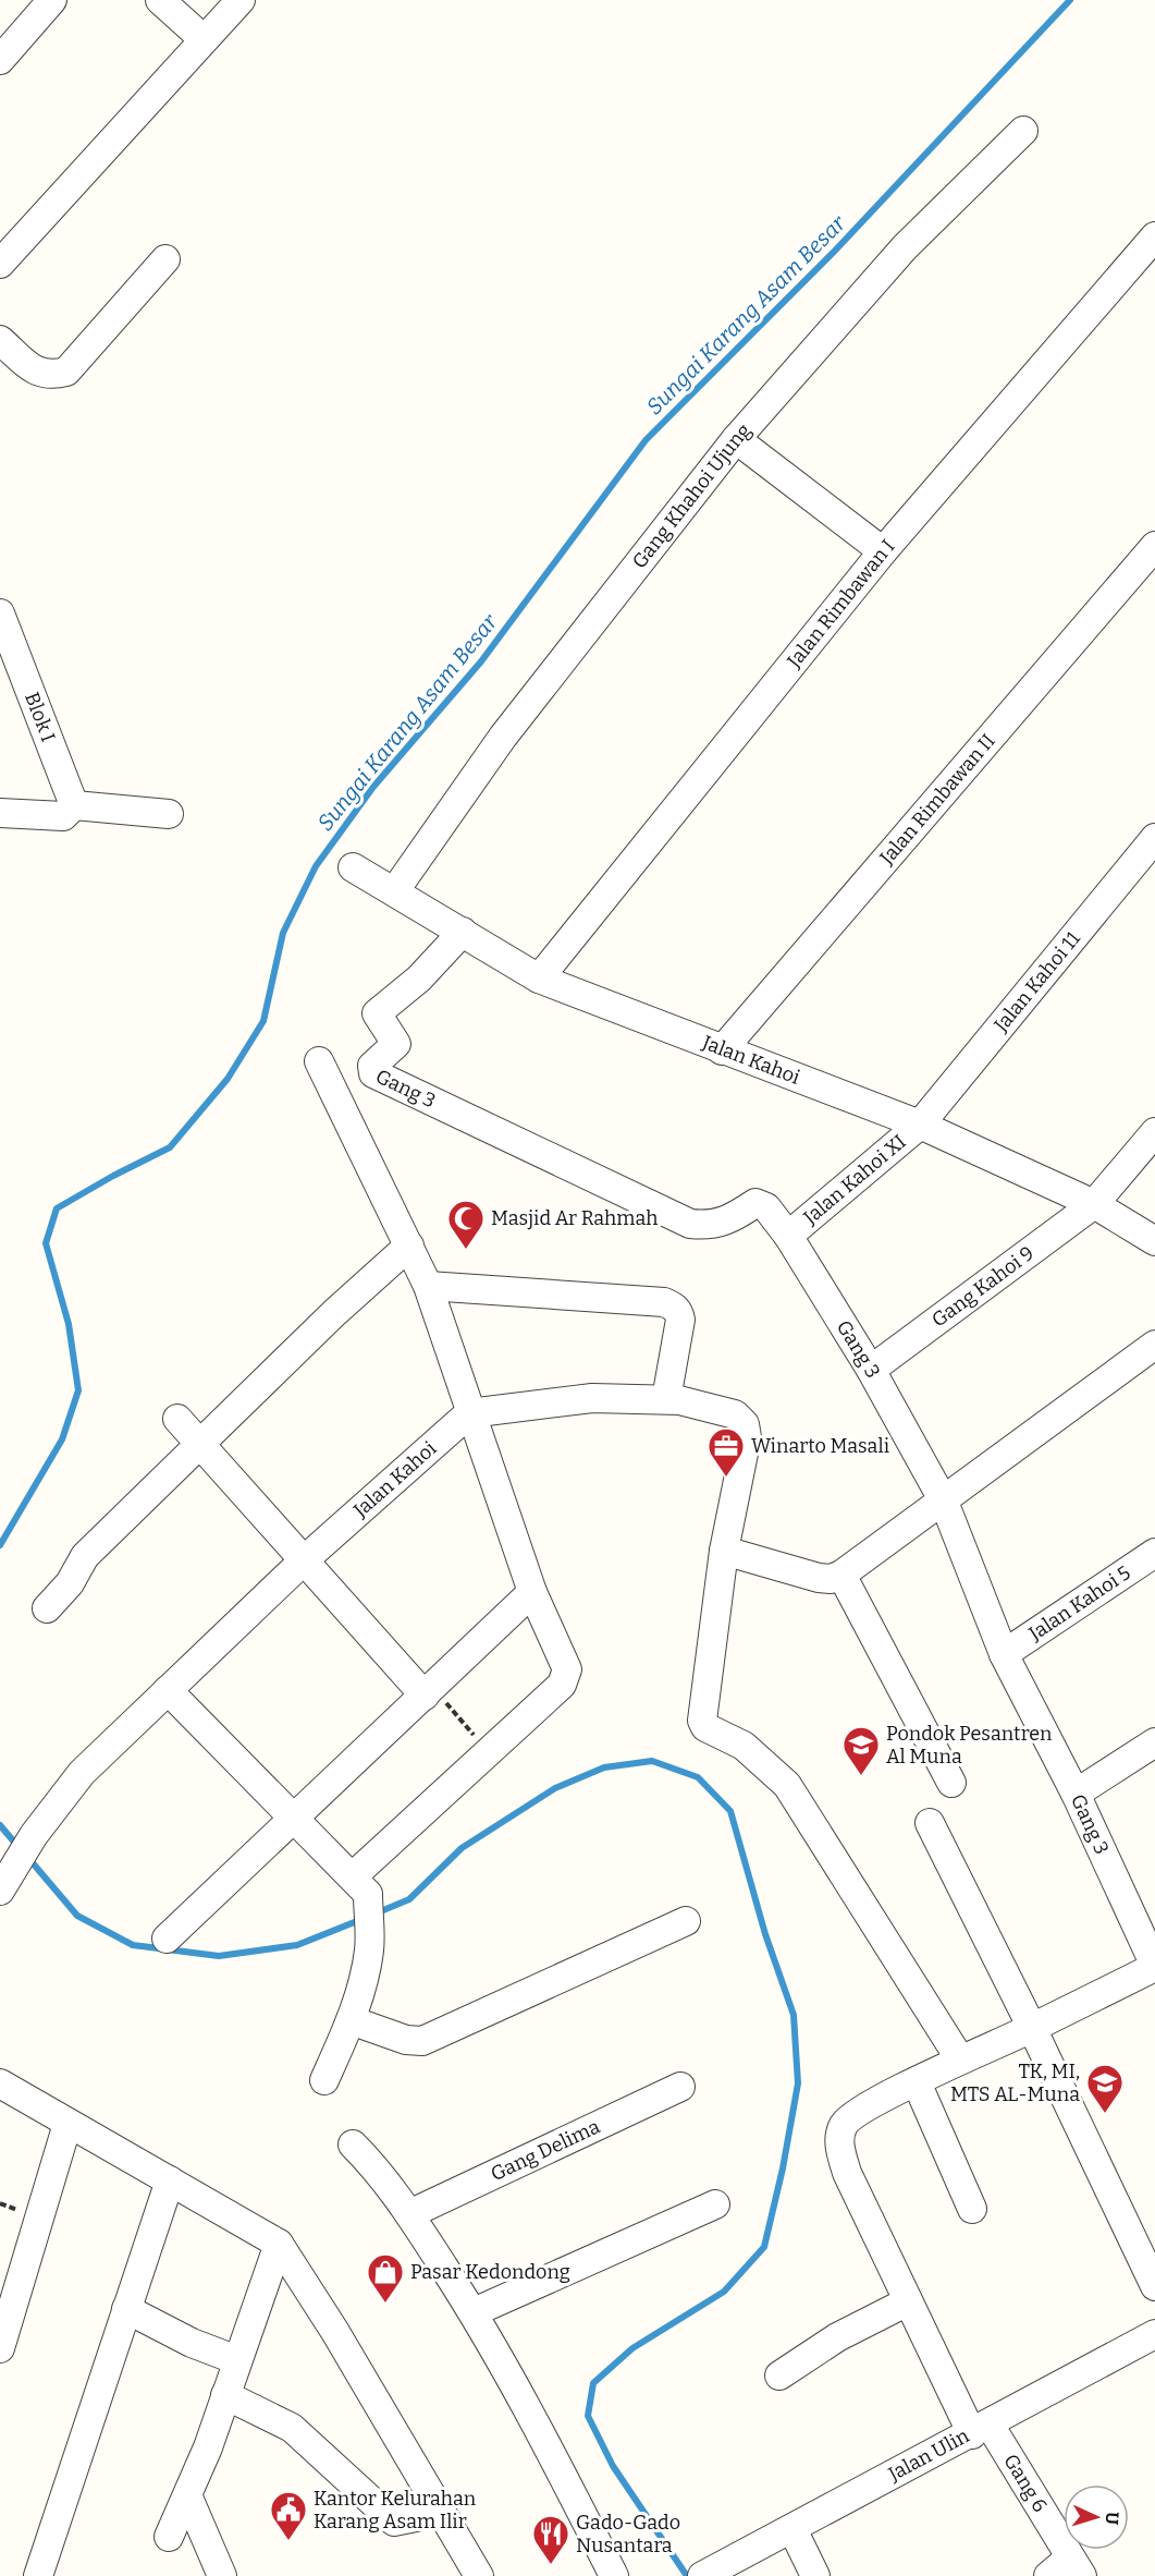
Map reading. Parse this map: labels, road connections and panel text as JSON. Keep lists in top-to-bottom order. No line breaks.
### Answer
{"streets":{"street":["Gang Khahoi Ujung","Jalan Rimbawan I","Blok I","Jalan Rimbawan II","Jalan Kahoi 11","Jalan Kahoi","Gang 3","Jalan Kahoi XI","Gang Kahoi 9","Jalan Kahoi 5","Gang Delima","Jalan Ulin","Gang 6"]},"crossings":[["Gang Khahoi Ujung","Jalan Kahoi"],["Jalan Rimbawan I","Jalan Kahoi"],["Jalan Rimbawan II","Jalan Kahoi"],["Jalan Kahoi 11","Jalan Kahoi"],["Jalan Kahoi 11","Jalan Kahoi XI"],["Jalan Kahoi","Gang 3"],["Jalan Kahoi","Jalan Kahoi XI"],["Jalan Kahoi","Gang Kahoi 9"],["Gang 3","Jalan Kahoi XI"],["Gang 3","Gang Kahoi 9"],["Gang 3","Jalan Kahoi 5"],["Gang 3","Gang 6"],["Jalan Ulin","Gang 6"]],"water":["Sungai Karang Asam Besar"],"places":{"mosque":["Masjid Ar Rahmah"],"office":["Winarto Masali"],"school or university":["Pondok Pesantren Al Muna","TK, MI, MTS AL-Muna"],"shop":["Pasar Kedondong"],"public building":["Kantor Kelurahan Karang Asam Ilir"],"restaurant":["Gado-Gado Nusantara"]},"north":"right"}
